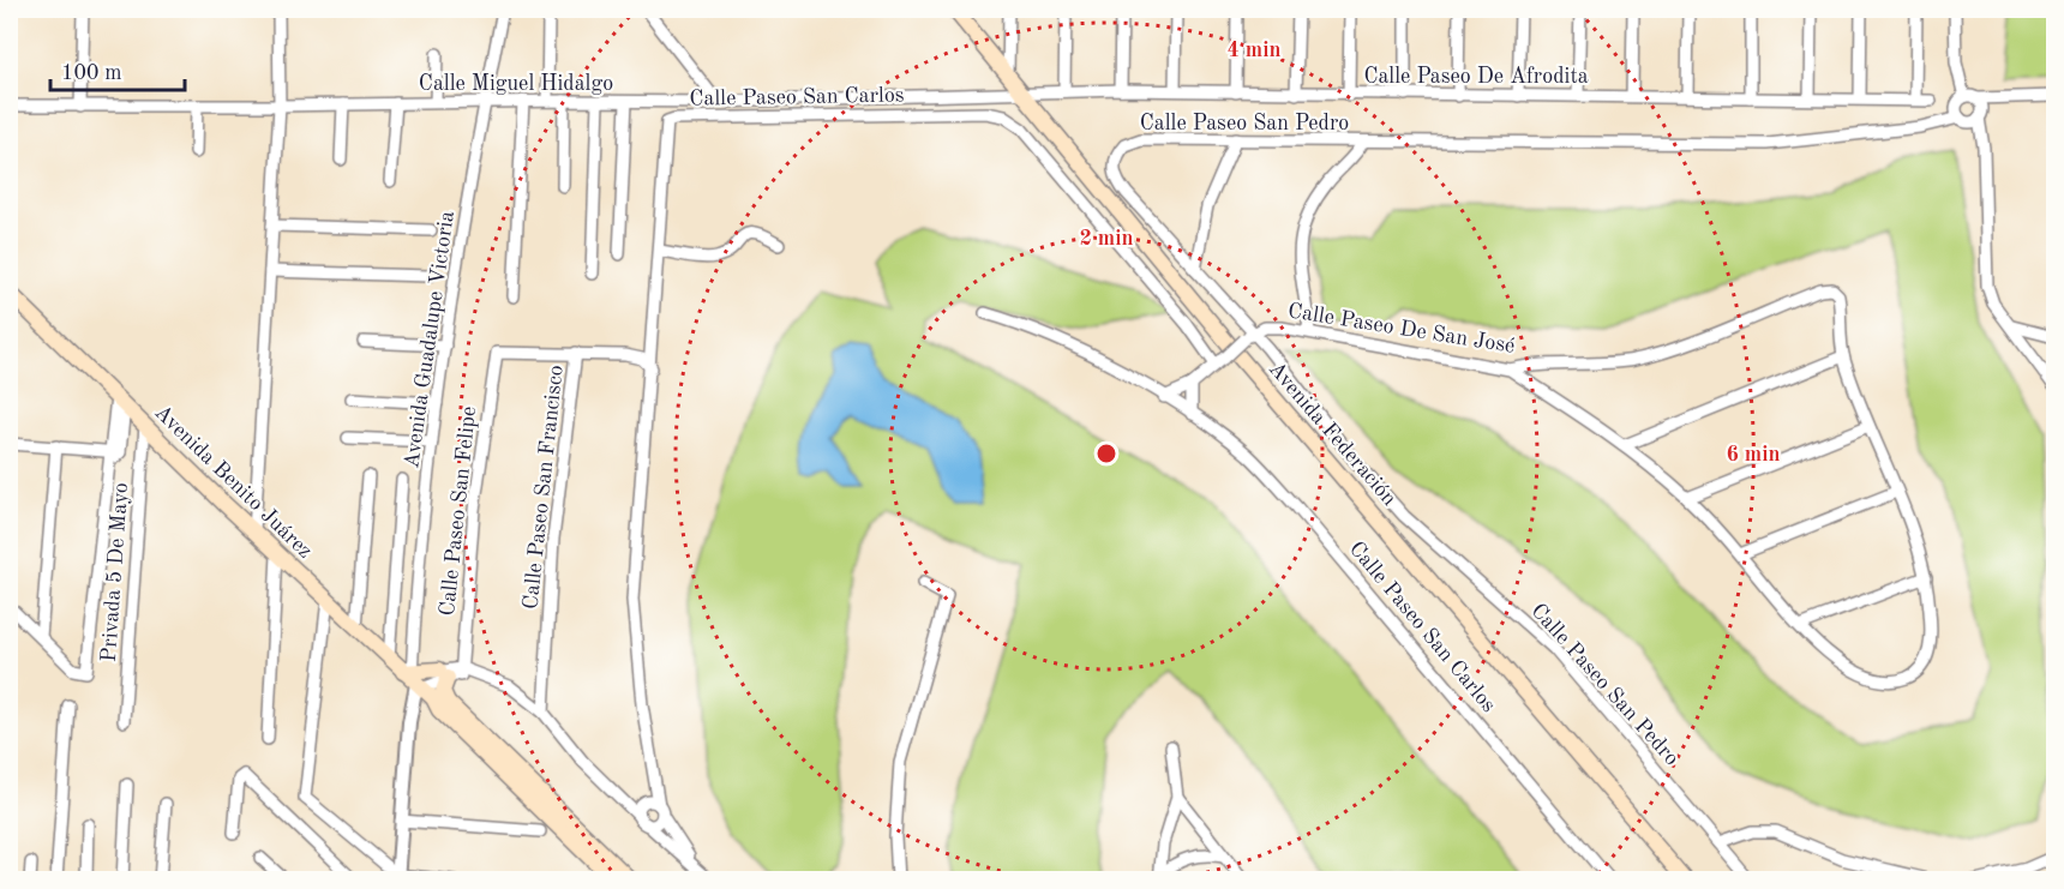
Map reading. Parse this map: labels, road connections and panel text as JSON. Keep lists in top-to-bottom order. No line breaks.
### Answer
{"streets":{"main road":["Avenida Federación","Avenida Benito Juárez"],"street":["Calle Paseo De Afrodita","Calle Miguel Hidalgo","Calle Paseo San Carlos","Calle Paseo San Pedro","Calle Paseo De San José","Avenida Guadalupe Victoria","Calle Paseo San Francisco","Calle Paseo San Felipe","Privada 5 De Mayo"]},"crossings":[["Calle Paseo De Afrodita","Calle Miguel Hidalgo"],["Calle Paseo De Afrodita","Avenida Federación"],["Calle Miguel Hidalgo","Avenida Guadalupe Victoria"],["Calle Miguel Hidalgo","Avenida Federación"],["Calle Paseo San Pedro","Calle Paseo De San José"],["Avenida Guadalupe Victoria","Avenida Benito Juárez"],["Avenida Benito Juárez","Privada 5 De Mayo"],["Calle Paseo San Francisco","Calle Paseo San Felipe"]],"scale_bar":"100 m","rings":["4 min","2 min","6 min"]}
